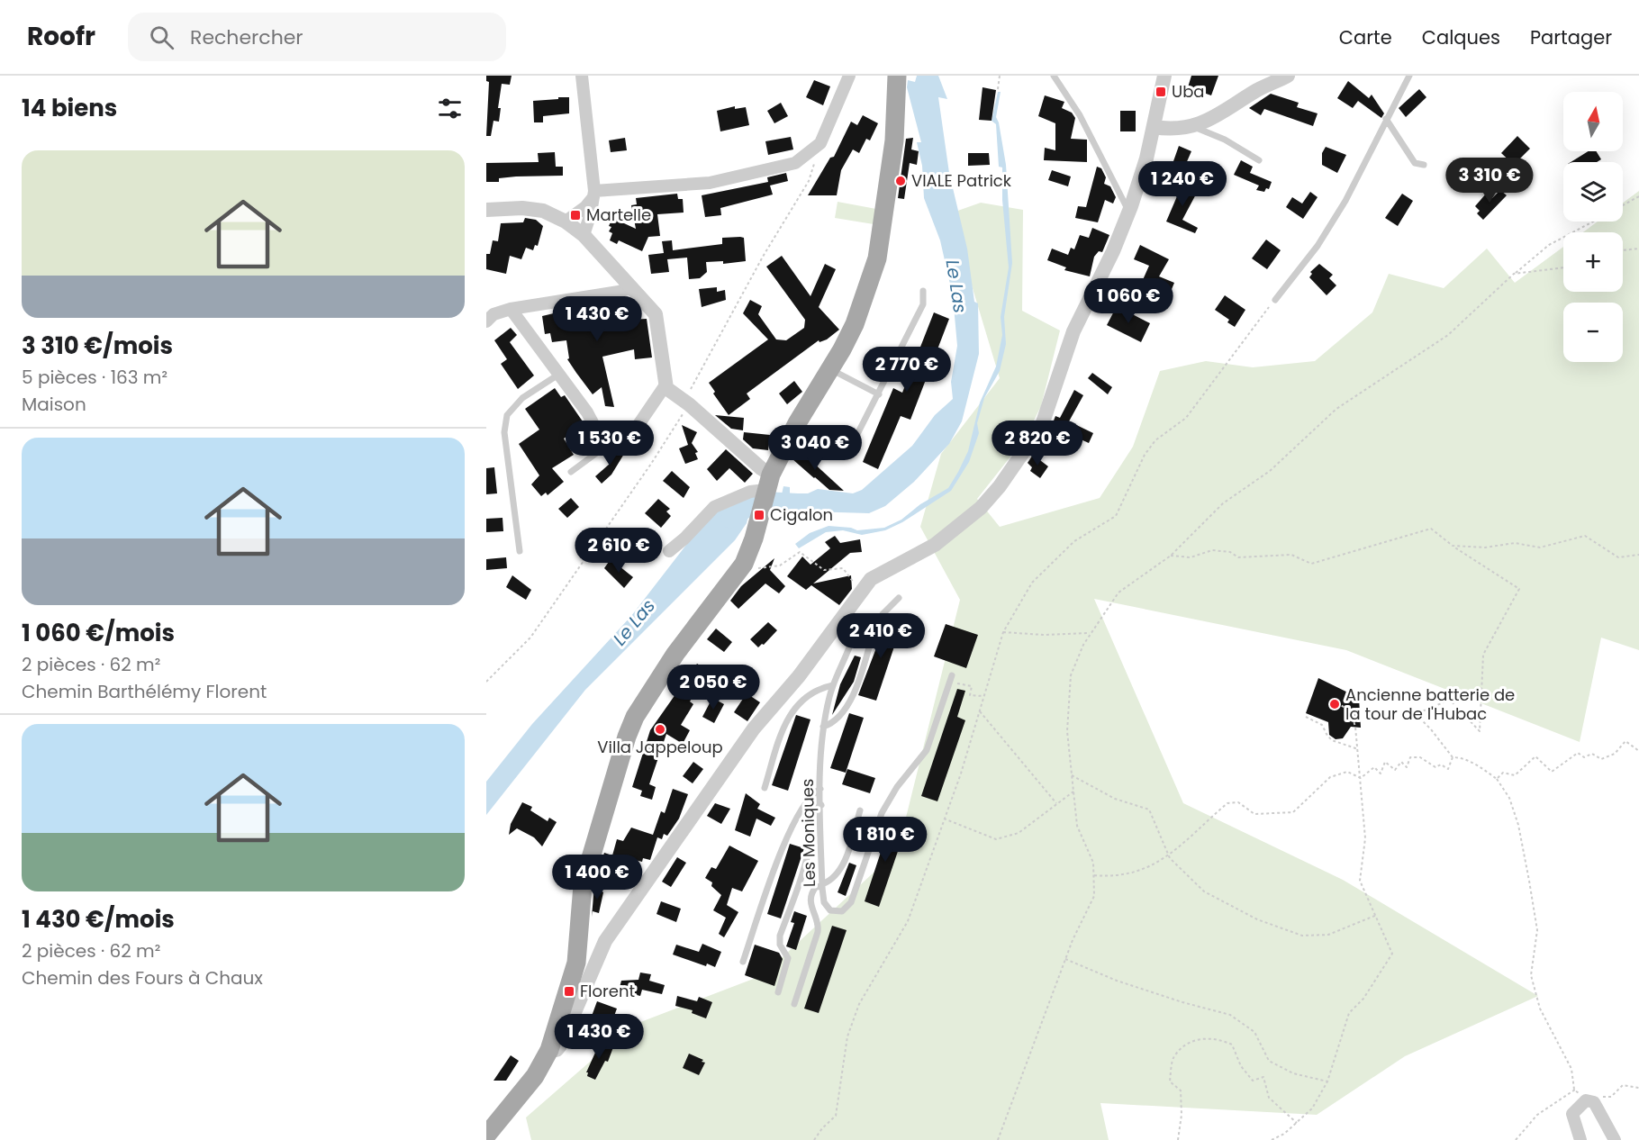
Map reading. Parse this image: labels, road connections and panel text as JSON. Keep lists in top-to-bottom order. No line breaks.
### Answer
{"streets":{"lane":["Les Moniques"]},"water":["Le Las"],"places":{"transit":["Uba","Martelle","Cigalon","Florent"],"other":["VIALE Patrick","Ancienne batterie de la tour de l'Hubac","Villa Jappeloup"]},"north":"top","page":{"header":"Roofr","search":"Rechercher","nav":["Carte","Calques","Partager"],"heading":"14 biens","map_buttons":["+","−"],"list":[{"name":"3 310 €/mois","note":"5 pièces · 163 m² · Maison"},{"name":"1 060 €/mois","note":"2 pièces · 62 m² · Chemin Barthélémy Florent"},{"name":"1 430 €/mois","note":"2 pièces · 62 m² · Chemin des Fours à Chaux"}],"price":["3 310 €","1 240 €","1 060 €","1 430 €","2 770 €","1 530 €","2 820 €","3 040 €","2 610 €","2 410 €","2 050 €","1 810 €","1 400 €","1 430 €"]}}
